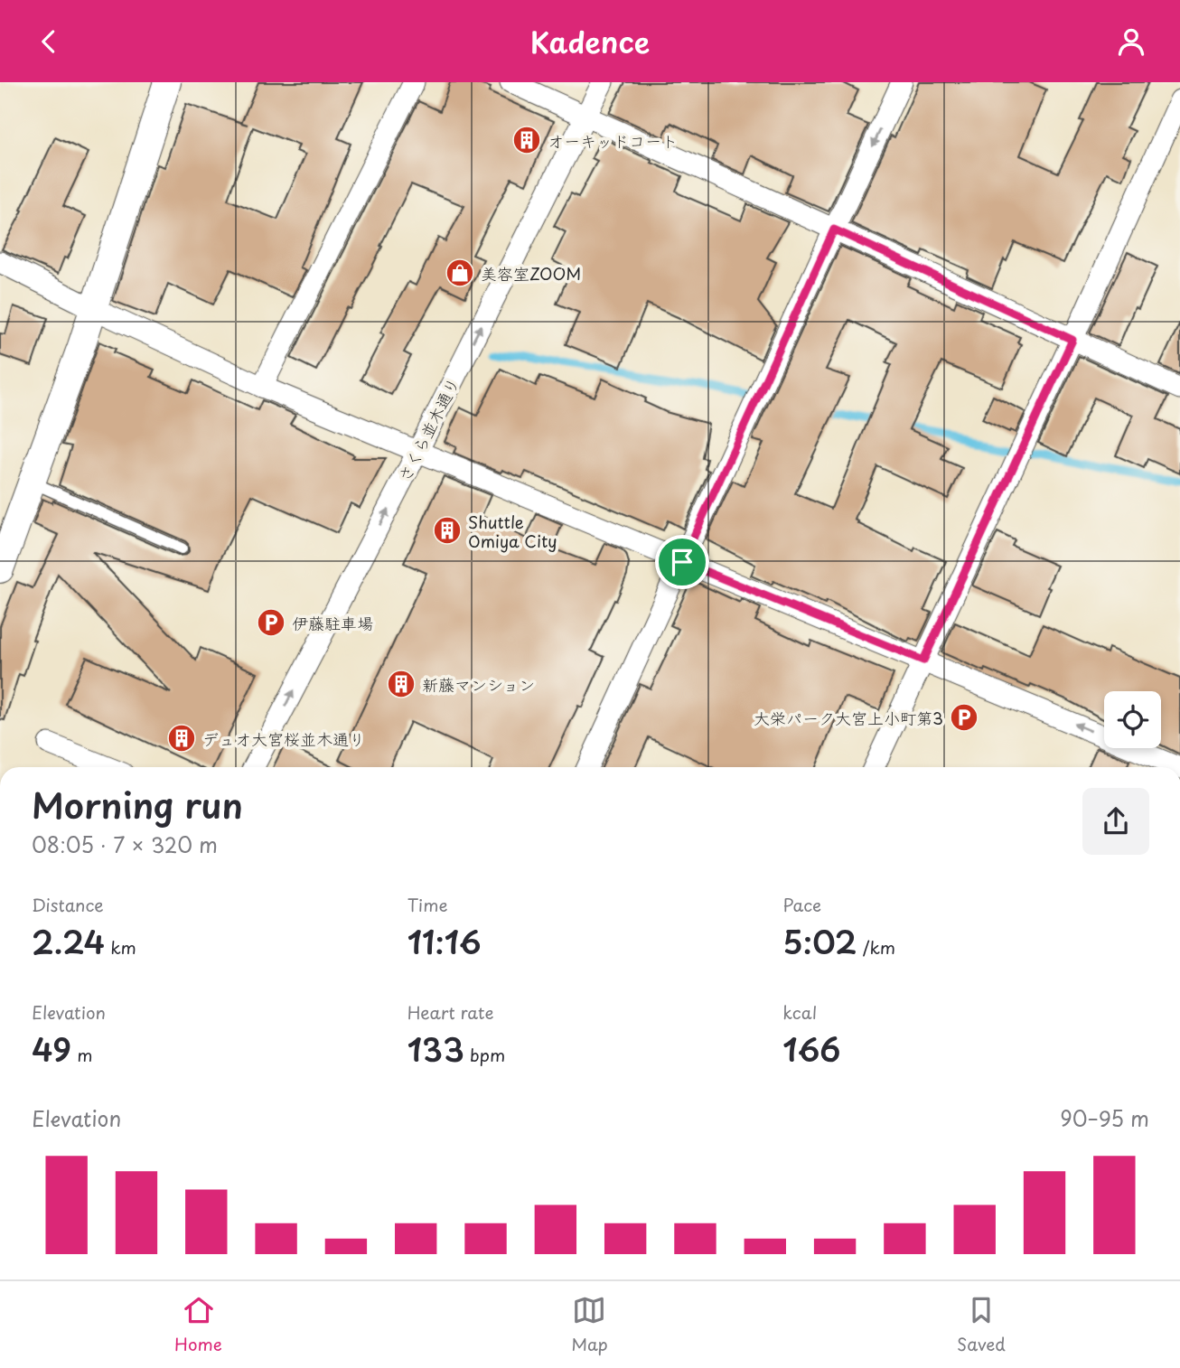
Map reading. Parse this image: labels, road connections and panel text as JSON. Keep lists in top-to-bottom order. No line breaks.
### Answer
{"streets":{"street":["さくら並木通り"]},"places":{"building":["オーキッドコート","Shuttle Omiya City","新藤マンション","デュオ大宮桜並木通り"],"shop":["美容室ZOOM"],"parking":["伊藤駐車場","大栄パーク大宮上小町第3"]},"page":{"header":"Kadence","heading":["Morning run","08:05 · 7 × 320 m"],"stats":[["Distance","2.24 km"],["Time","11:16"],["Pace","5:02 /km"],["Elevation","49 m"],["Heart rate","133 bpm"],["kcal","166"]],"chart":["Elevation","90–95 m"],"tabs":["Home","Map","Saved"]}}
